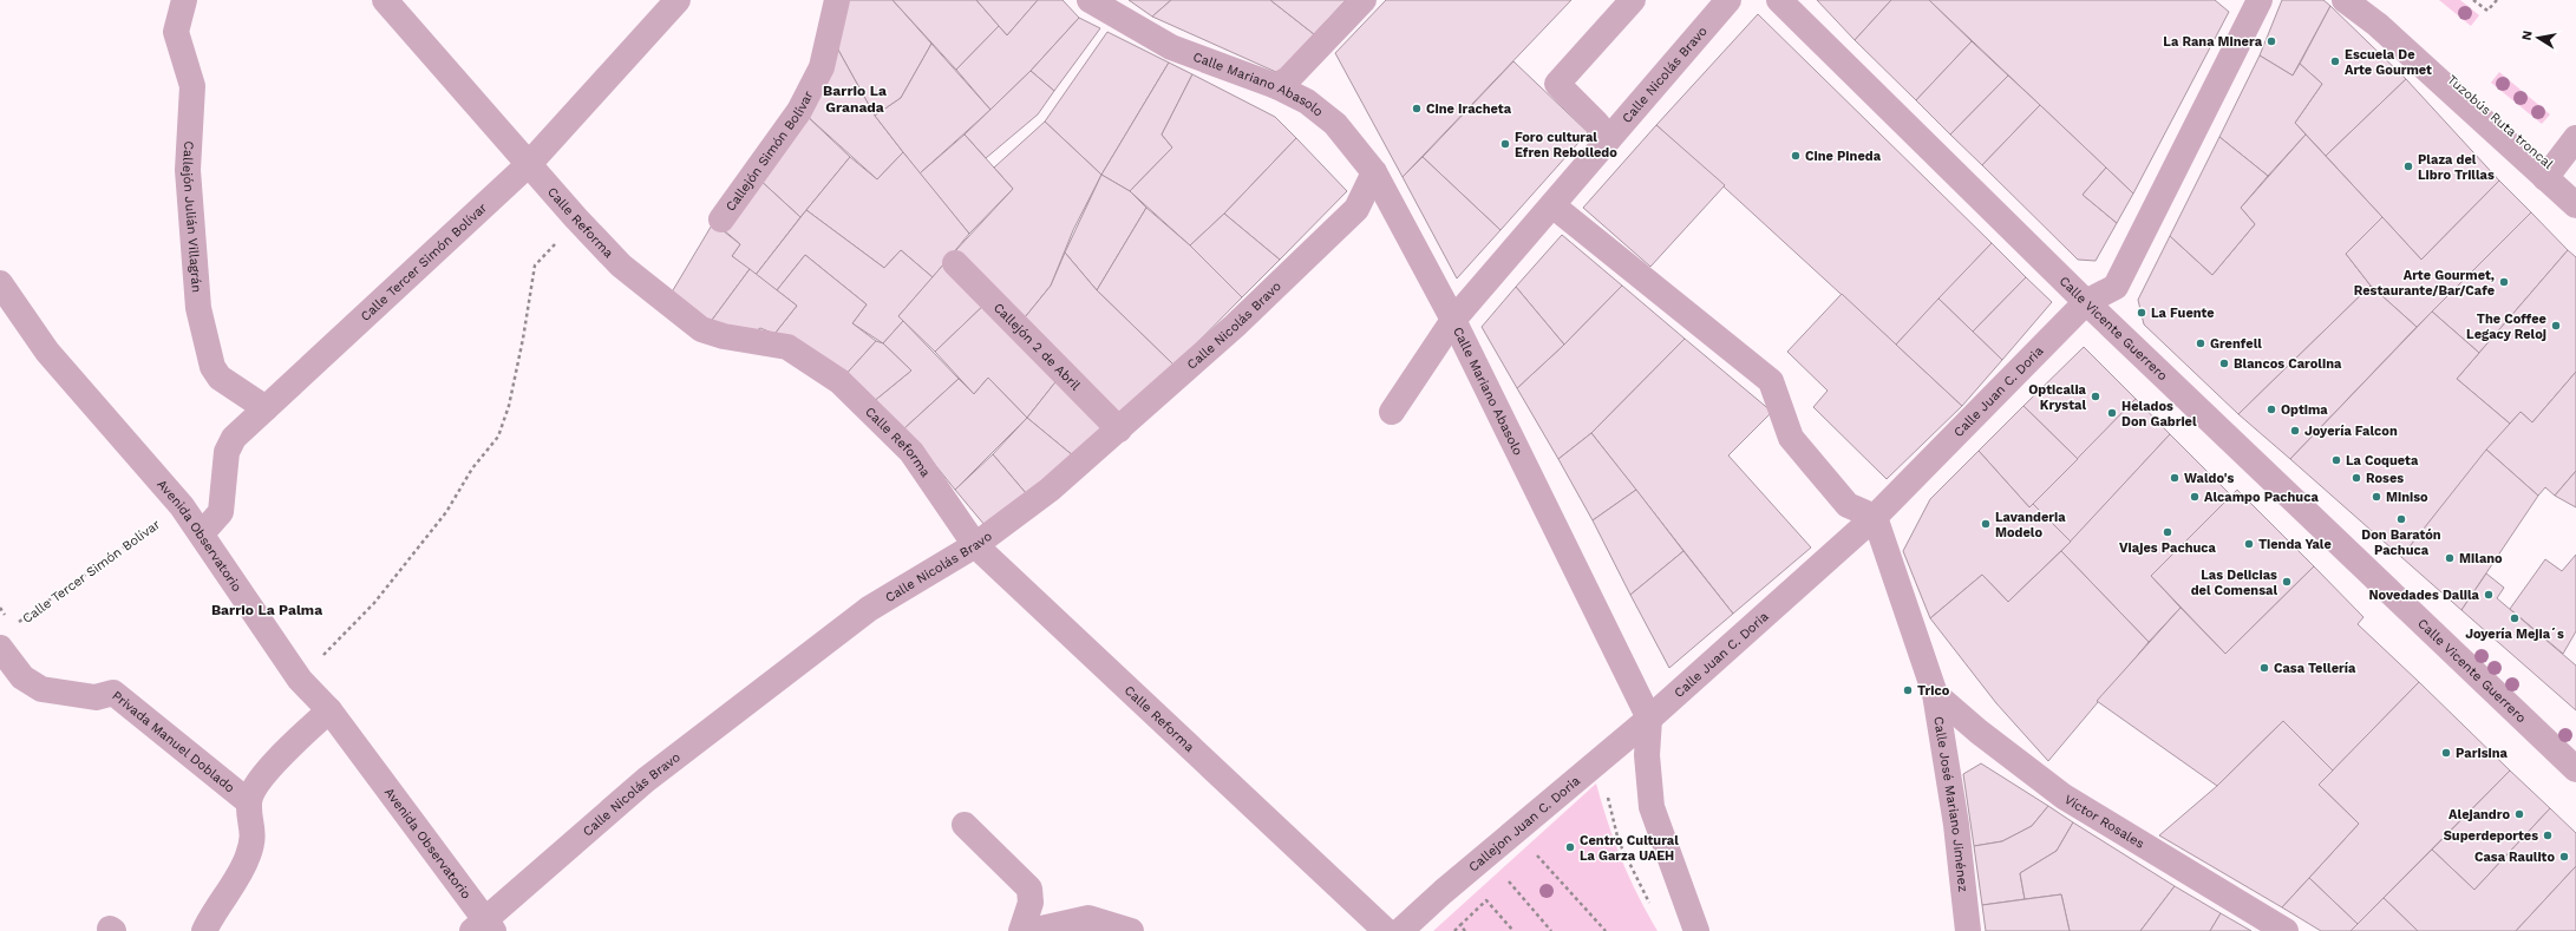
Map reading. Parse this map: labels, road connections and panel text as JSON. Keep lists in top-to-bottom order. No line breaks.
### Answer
{"streets":{"street":["Calle Nicolás Bravo","Calle Mariano Abasolo","Tuzobús Ruta troncal","Callejón Simón Bolívar","Callejón Julián Villagrán","Calle Reforma","Calle Tercer Simón Bolívar","Calle Vicente Guerrero","Callejón 2 de Abril","Calle Juan C. Doria","Avenida Observatorio","Privada Manuel Doblado","Calle José Mariano Jiménez","Víctor Rosales","Callejon Juan C. Doria"]},"crossings":[["Calle Nicolás Bravo","Calle Mariano Abasolo"],["Calle Nicolás Bravo","Calle Reforma"],["Calle Nicolás Bravo","Callejón 2 de Abril"],["Calle Nicolás Bravo","Avenida Observatorio"],["Calle Mariano Abasolo","Calle Juan C. Doria"],["Calle Mariano Abasolo","Callejon Juan C. Doria"],["Callejón Julián Villagrán","Calle Tercer Simón Bolívar"],["Calle Reforma","Calle Tercer Simón Bolívar"],["Calle Tercer Simón Bolívar","Avenida Observatorio"],["Calle Tercer Simón Bolívar","Privada Manuel Doblado"],["Calle Vicente Guerrero","Calle Juan C. Doria"],["Calle Juan C. Doria","Calle José Mariano Jiménez"],["Calle Juan C. Doria","Callejon Juan C. Doria"],["Avenida Observatorio","Privada Manuel Doblado"],["Calle José Mariano Jiménez","Víctor Rosales"]],"districts":["Barrio La Granada","Barrio La Palma"],"places":["La Rana Minera","Escuela De Arte Gourmet","Cine Iracheta","Foro cultural Efren Rebolledo","Cine Pineda","Plaza del Libro Trillas","Arte Gourmet, Restaurante/Bar/Cafe","La Fuente","The Coffee Legacy Reloj","Grenfell","Blancos Carolina","Opticalia Krystal","Optima","Helados Don Gabriel","Joyería Falcon","La Coqueta","Waldo's","Roses","Alcampo Pachuca","Miniso","Don Baratón Pachuca","Lavanderia Modelo","Viajes Pachuca","Tienda Yale","Milano","Las Delicias del Comensal","Novedades Dalila","Joyería Mejia´s","Casa Tellería","Trico","Parisina","Alejandro","Superdeportes","Centro Cultural La Garza UAEH","Casa Raulito"],"north":"left"}
